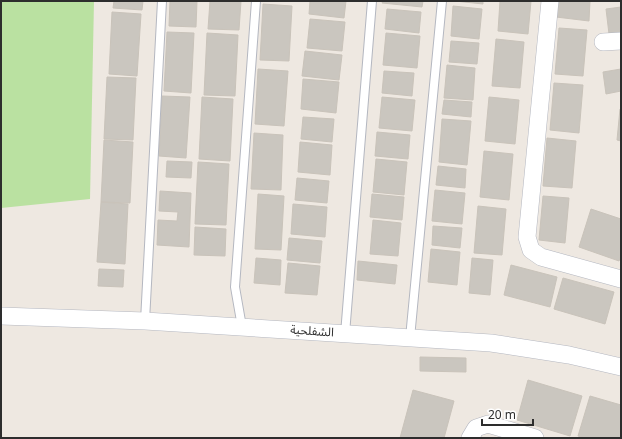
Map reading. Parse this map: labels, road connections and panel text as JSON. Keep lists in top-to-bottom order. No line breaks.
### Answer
{"streets":{"street":["الشفلحية"]},"scale_bar":"20 m"}
